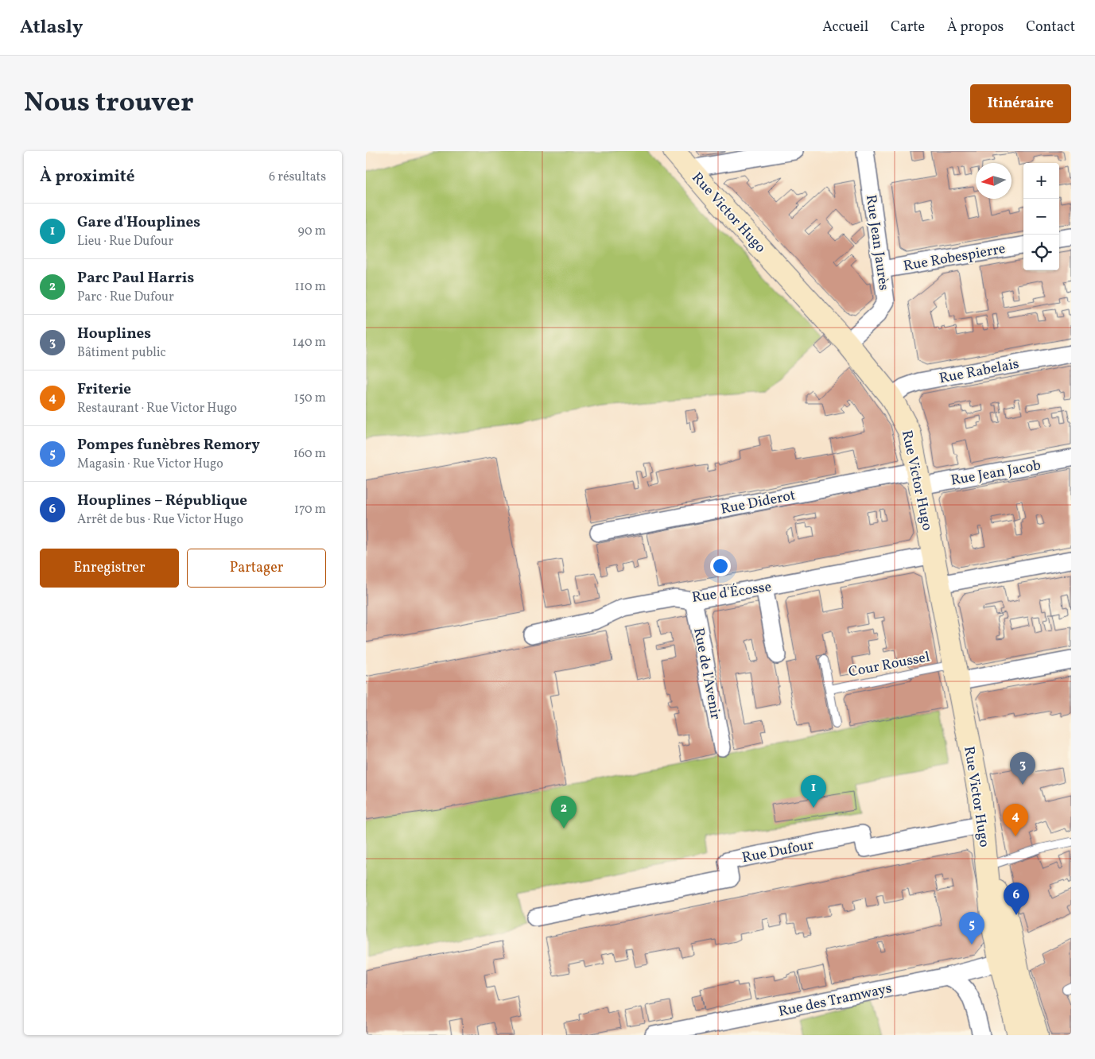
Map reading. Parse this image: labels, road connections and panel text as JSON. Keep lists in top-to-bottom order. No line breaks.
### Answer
{"streets":{"main road":["Rue Victor Hugo"],"street":["Rue Jean Jaurès","Rue Robespierre","Rue Rabelais","Rue Jean Jacob","Rue Diderot","Rue d'Écosse","Rue de l'Avenir","Rue Dufour","Rue des Tramways"],"lane":["Cour Roussel"]},"crossings":[["Rue Victor Hugo","Rue Jean Jaurès"],["Rue Victor Hugo","Rue Rabelais"],["Rue Victor Hugo","Rue Jean Jacob"],["Rue Victor Hugo","Rue Diderot"],["Rue Victor Hugo","Rue d'Écosse"],["Rue Victor Hugo","Cour Roussel"],["Rue Victor Hugo","Rue Dufour"],["Rue Victor Hugo","Rue des Tramways"],["Rue Jean Jaurès","Rue Robespierre"],["Rue Jean Jacob","Rue Diderot"],["Rue d'Écosse","Rue de l'Avenir"]],"north":"left","page":{"header":"Atlasly","nav":["Accueil","Carte","À propos","Contact"],"title":"Nous trouver","buttons":["Itinéraire",["Enregistrer","Partager"]],"heading":["À proximité","6 résultats"],"map_buttons":["+","−"],"list":[{"mark":"1","name":"Gare d'Houplines","note":"Lieu · Rue Dufour","value":"90 m"},{"mark":"2","name":"Parc Paul Harris","note":"Parc · Rue Dufour","value":"110 m"},{"mark":"3","name":"Houplines","note":"Bâtiment public","value":"140 m"},{"mark":"4","name":"Friterie","note":"Restaurant · Rue Victor Hugo","value":"150 m"},{"mark":"5","name":"Pompes funèbres Remory","note":"Magasin · Rue Victor Hugo","value":"160 m"},{"mark":"6","name":"Houplines – République","note":"Arrêt de bus · Rue Victor Hugo","value":"170 m"}],"pins":["3","1","2","4","6","5"]}}
